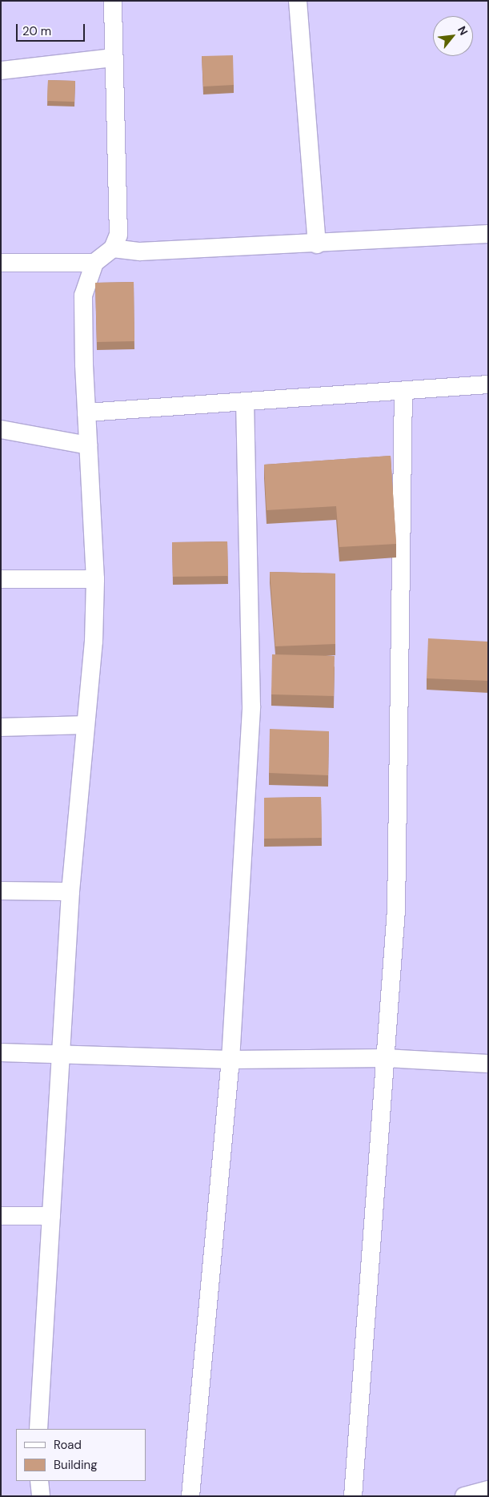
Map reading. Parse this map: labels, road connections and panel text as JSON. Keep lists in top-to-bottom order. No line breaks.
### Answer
{"legend":["Road","Building"],"scale_bar":"20 m","north":"top right"}
